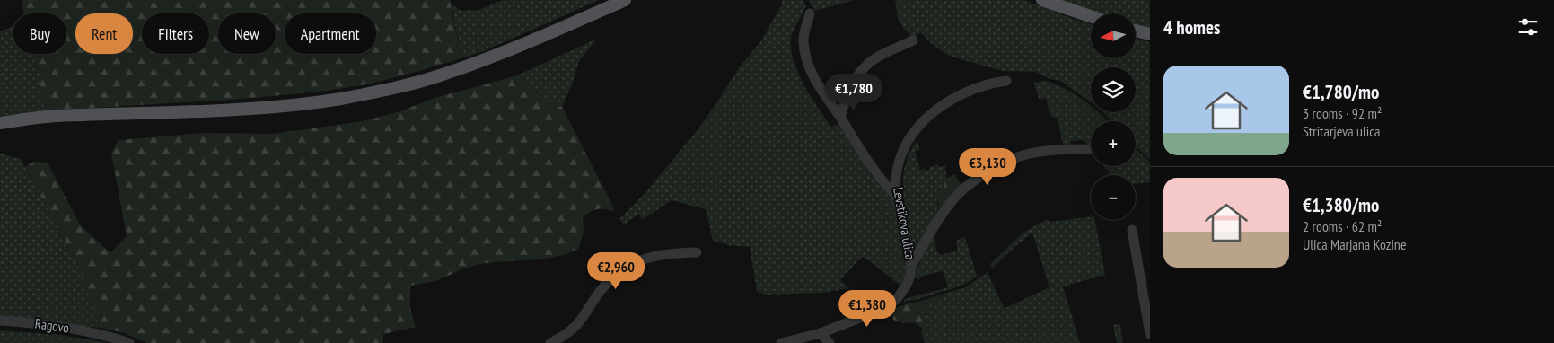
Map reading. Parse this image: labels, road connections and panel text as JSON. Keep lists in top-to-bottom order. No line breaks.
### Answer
{"streets":{"street":["Levstikova ulica","Ragovo"]},"north":"left","page":{"heading":"4 homes","map_buttons":["+","−"],"chip":["Buy","Rent","Filters","New","Apartment"],"list":[{"name":"€1,780/mo","note":"3 rooms · 92 m² · Stritarjeva ulica"},{"name":"€1,380/mo","note":"2 rooms · 62 m² · Ulica Marjana Kozine"}],"price":["€1,780","€3,130","€2,960","€1,380"]}}
